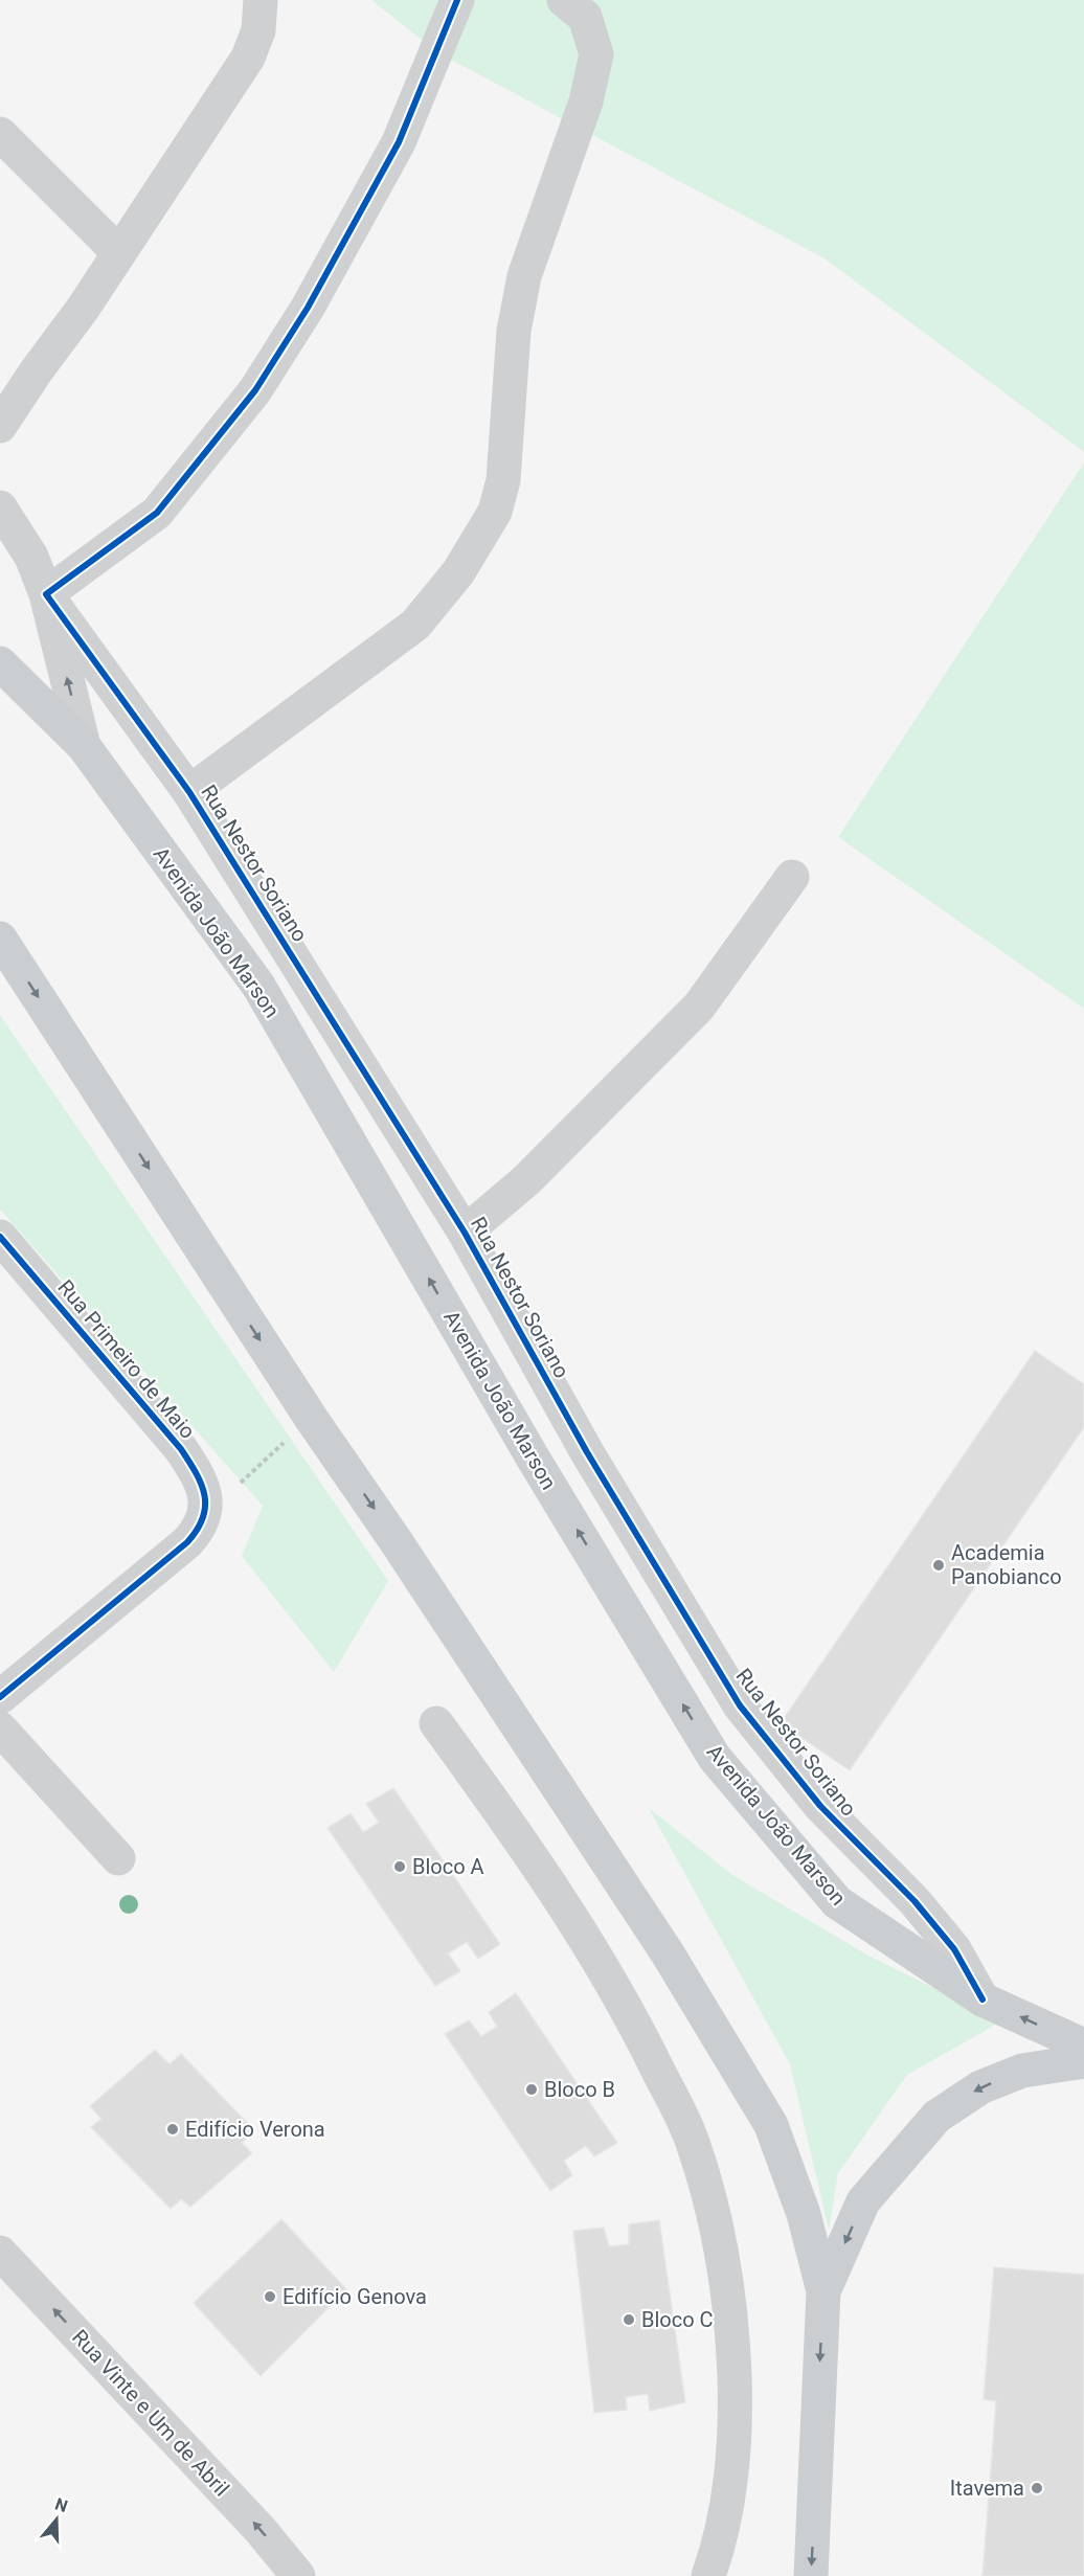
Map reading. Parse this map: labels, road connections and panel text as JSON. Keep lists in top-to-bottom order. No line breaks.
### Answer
{"streets":{"main road":["Avenida João Marson"],"street":["Rua Nestor Soriano","Rua Primeiro de Maio","Rua Vinte e Um de Abril"]},"crossings":[["Rua Nestor Soriano","Avenida João Marson"]],"one_way":["Rua Vinte e Um de Abril"],"places":["Academia Panobianco","Bloco A","Bloco B","Edifício Verona","Edifício Genova","Bloco C","Itavema"],"north":"top"}
